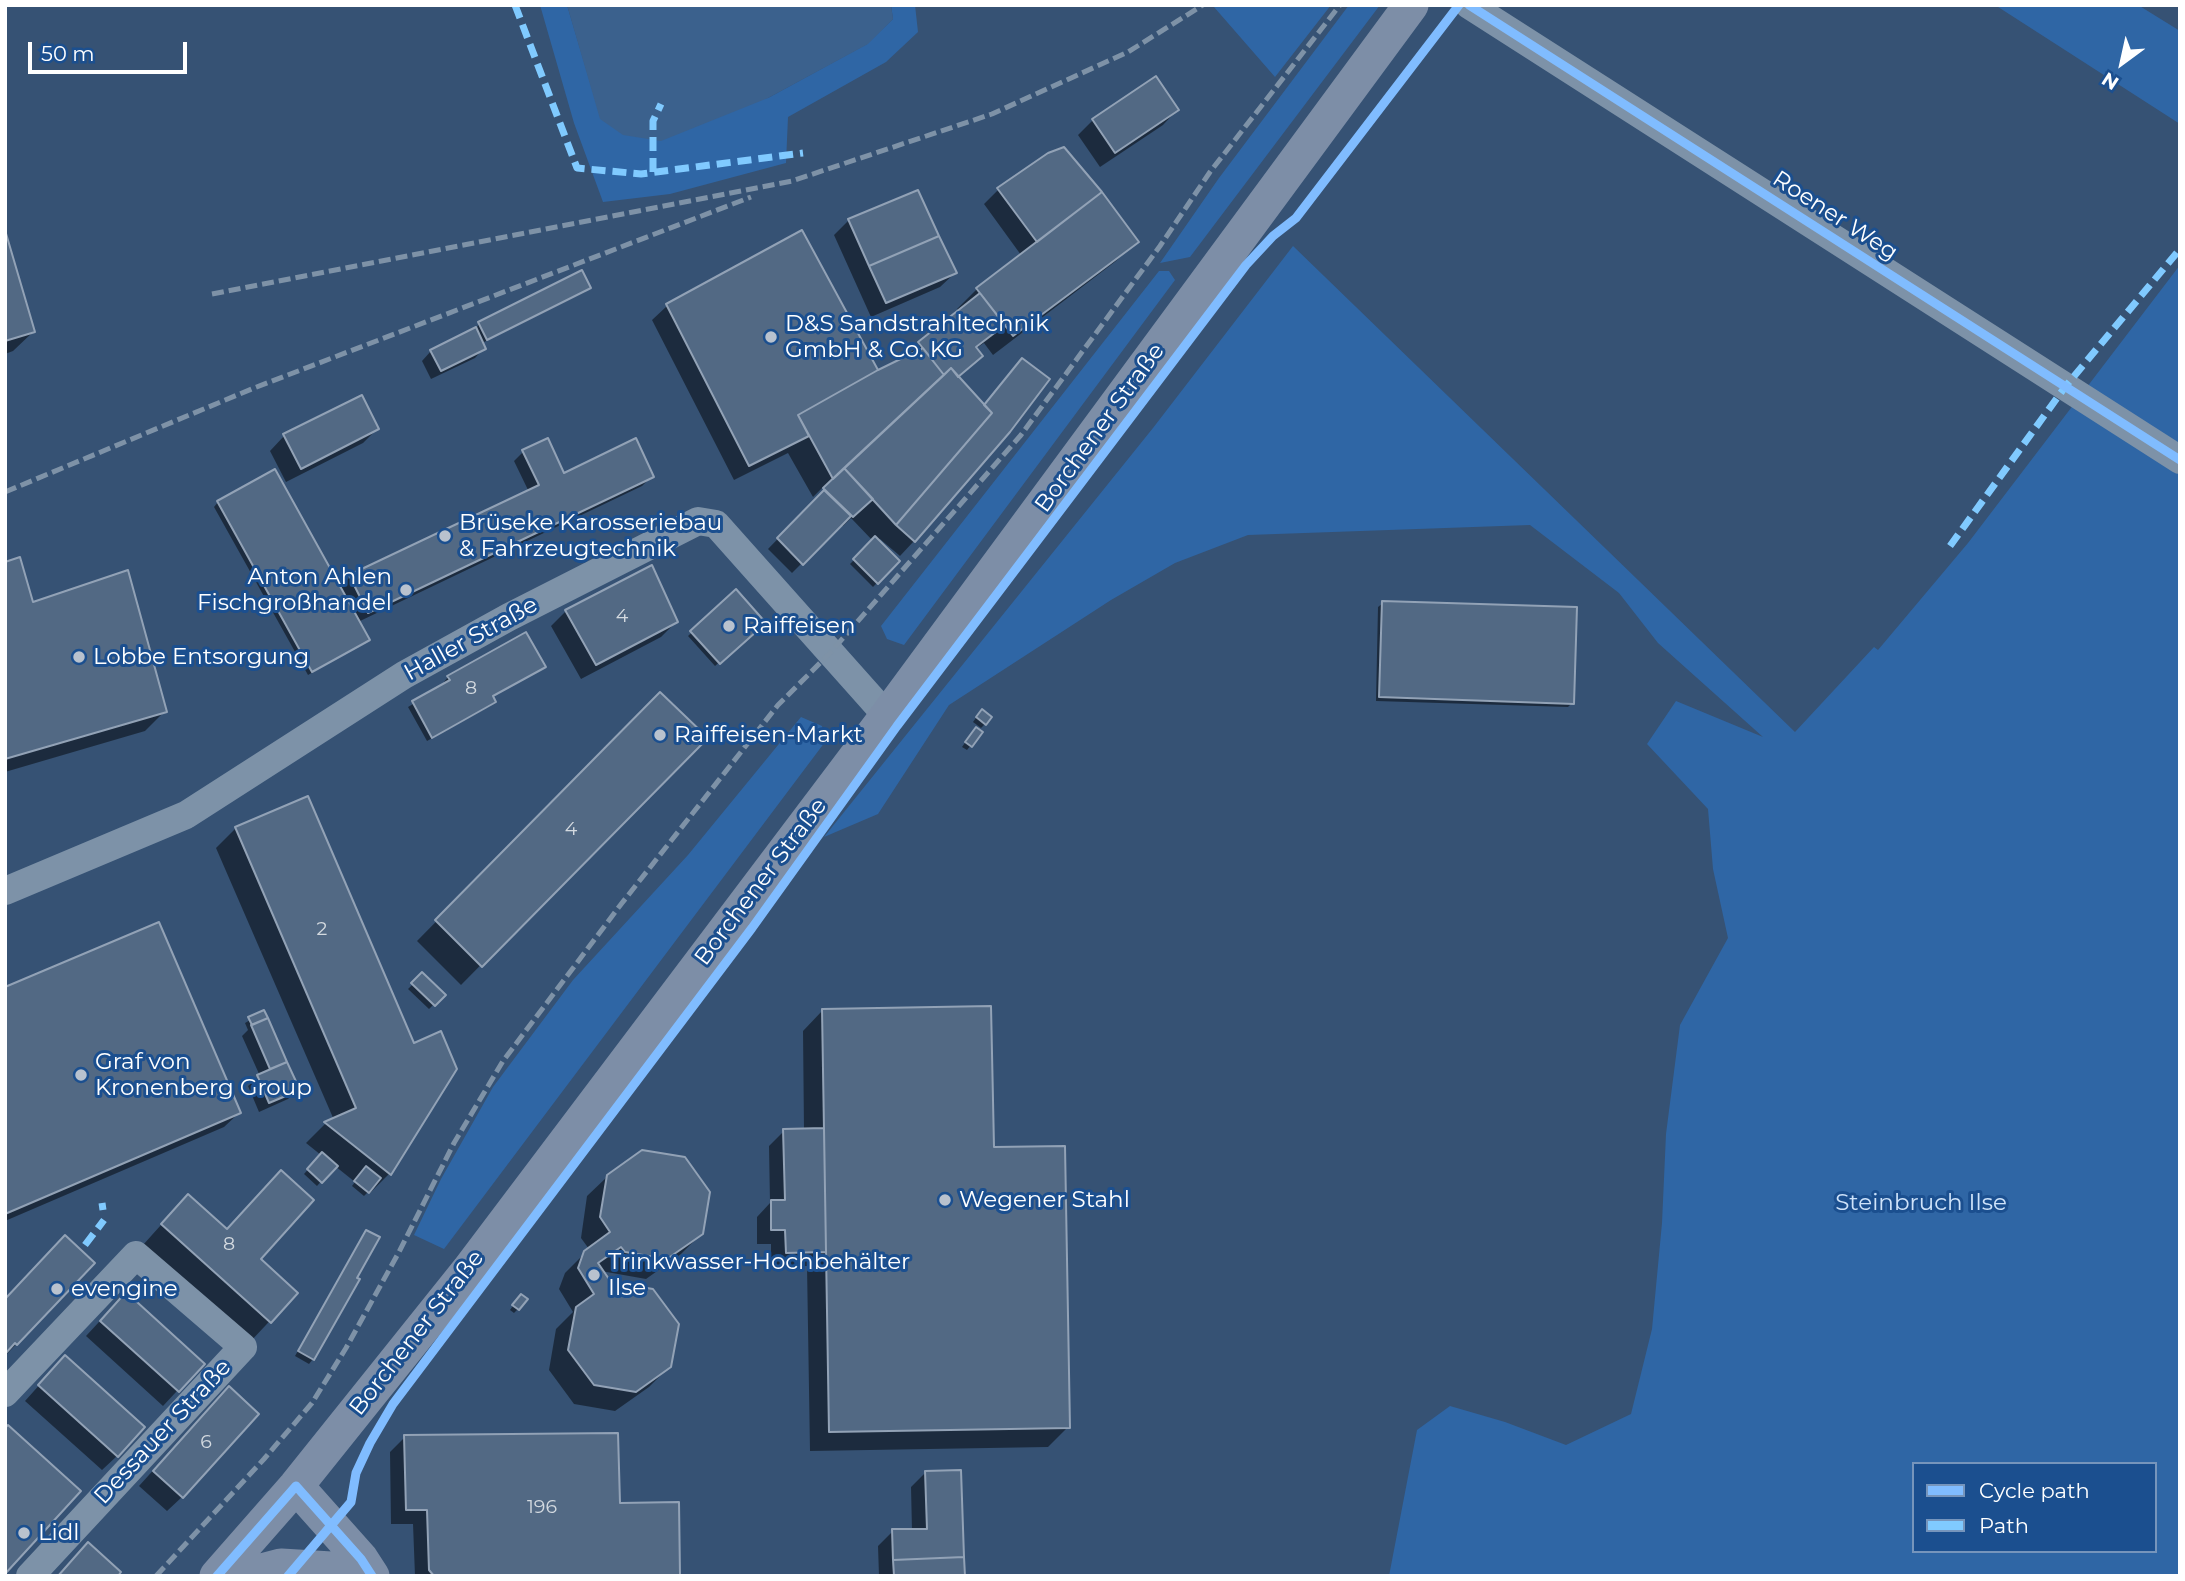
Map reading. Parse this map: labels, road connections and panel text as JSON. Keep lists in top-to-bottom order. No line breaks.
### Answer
{"streets":{"main road":["Borchener Straße"],"street":["Roener Weg","Haller Straße","Dessauer Straße"]},"crossings":[["Borchener Straße","Haller Straße"]],"parks":["Steinbruch Ilse"],"places":["D&S Sandstrahltechnik GmbH & Co. KG","Brüseke Karosseriebau & Fahrzeugtechnik","Anton Ahlen Fischgroßhandel","Raiffeisen","Lobbe Entsorgung","Raiffeisen-Markt","Graf von Kronenberg Group","Wegener Stahl","Trinkwasser-Hochbehälter Ilse","evengine","Lidl"],"house_numbers":["4","8","4","2","8","6","196"],"legend":["Cycle path","Path"],"scale_bar":"50 m","north":"bottom left"}
